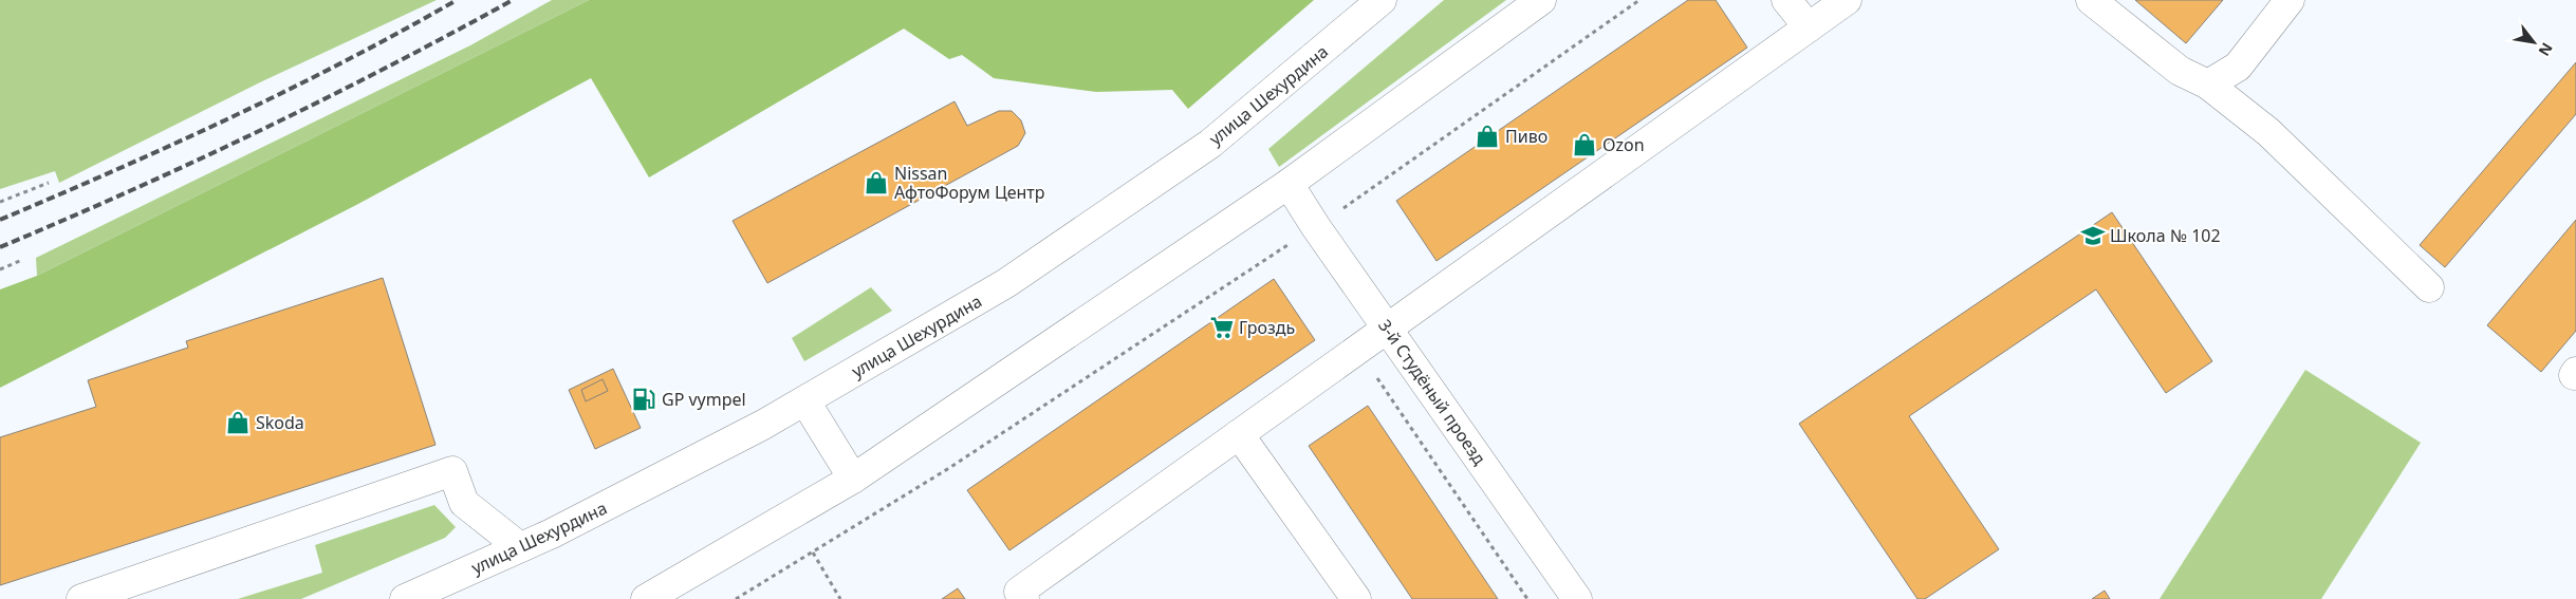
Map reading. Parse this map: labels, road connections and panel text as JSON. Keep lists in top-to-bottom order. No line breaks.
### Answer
{"streets":{"street":["улица Шехурдина","3-й Студёный проезд"]},"places":{"shop":["Пиво","Ozon","Nissan АфтоФорум Центр","Skoda"],"school or university":["Школа № 102"],"supermarket":["Гроздь"],"fuel station":["GP vympel"]},"north":"bottom right"}
